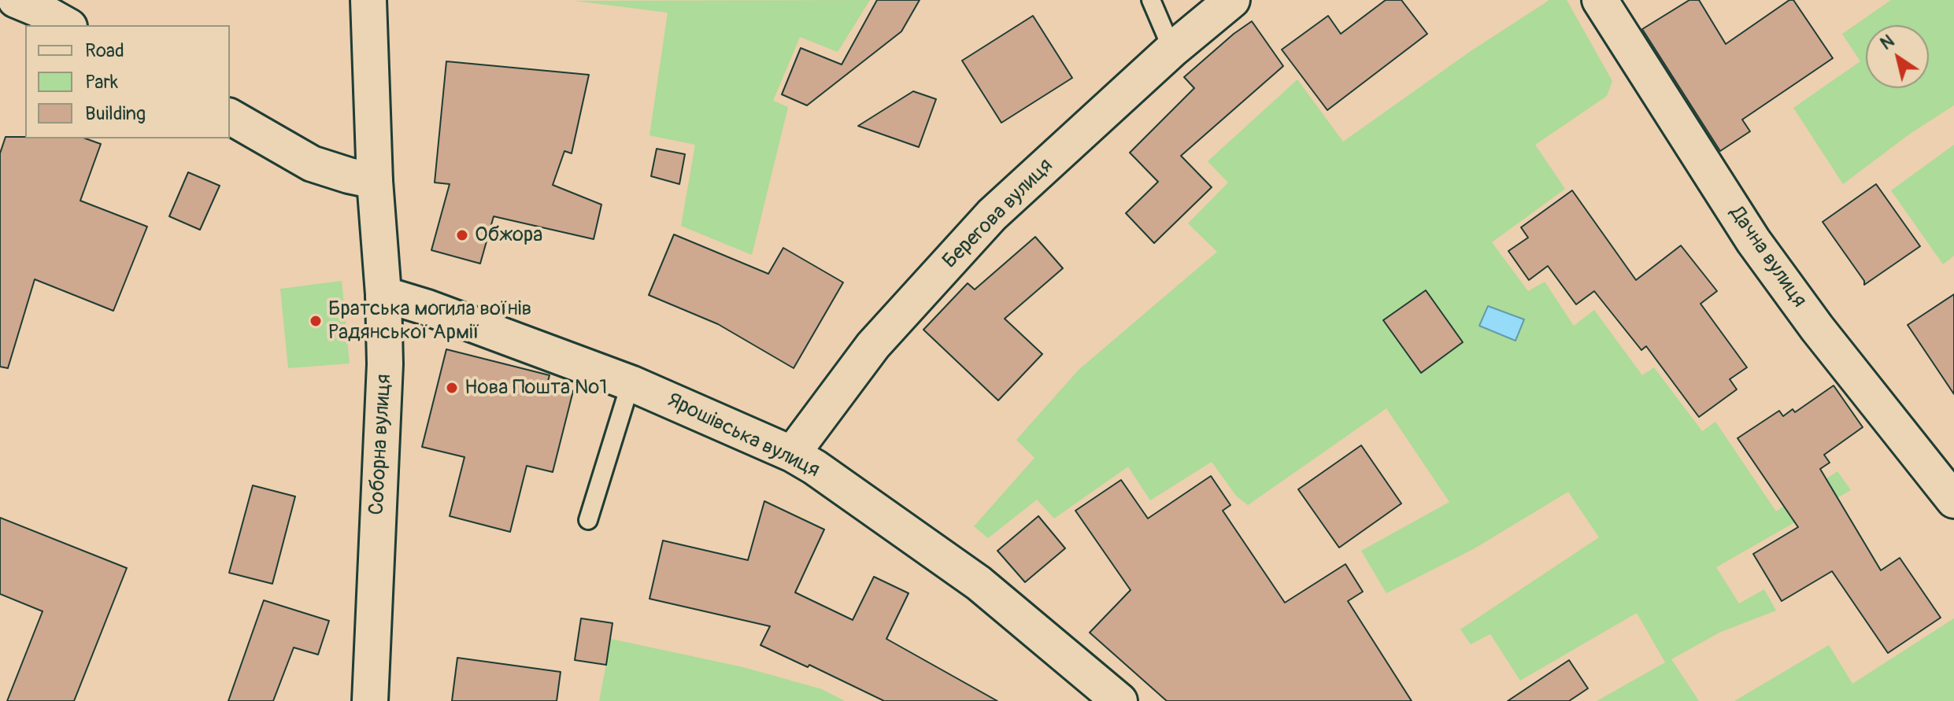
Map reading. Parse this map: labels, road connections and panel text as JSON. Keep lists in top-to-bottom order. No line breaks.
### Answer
{"streets":{"street":["Берегова вулиця","Дачна вулиця","Ярошівська вулиця","Соборна вулиця"]},"crossings":[["Берегова вулиця","Ярошівська вулиця"],["Ярошівська вулиця","Соборна вулиця"]],"places":["Обжора","Братська могила воїнів Радянської Армії","Нова Пошта №1"],"legend":["Road","Park","Building"],"north":"top left"}
